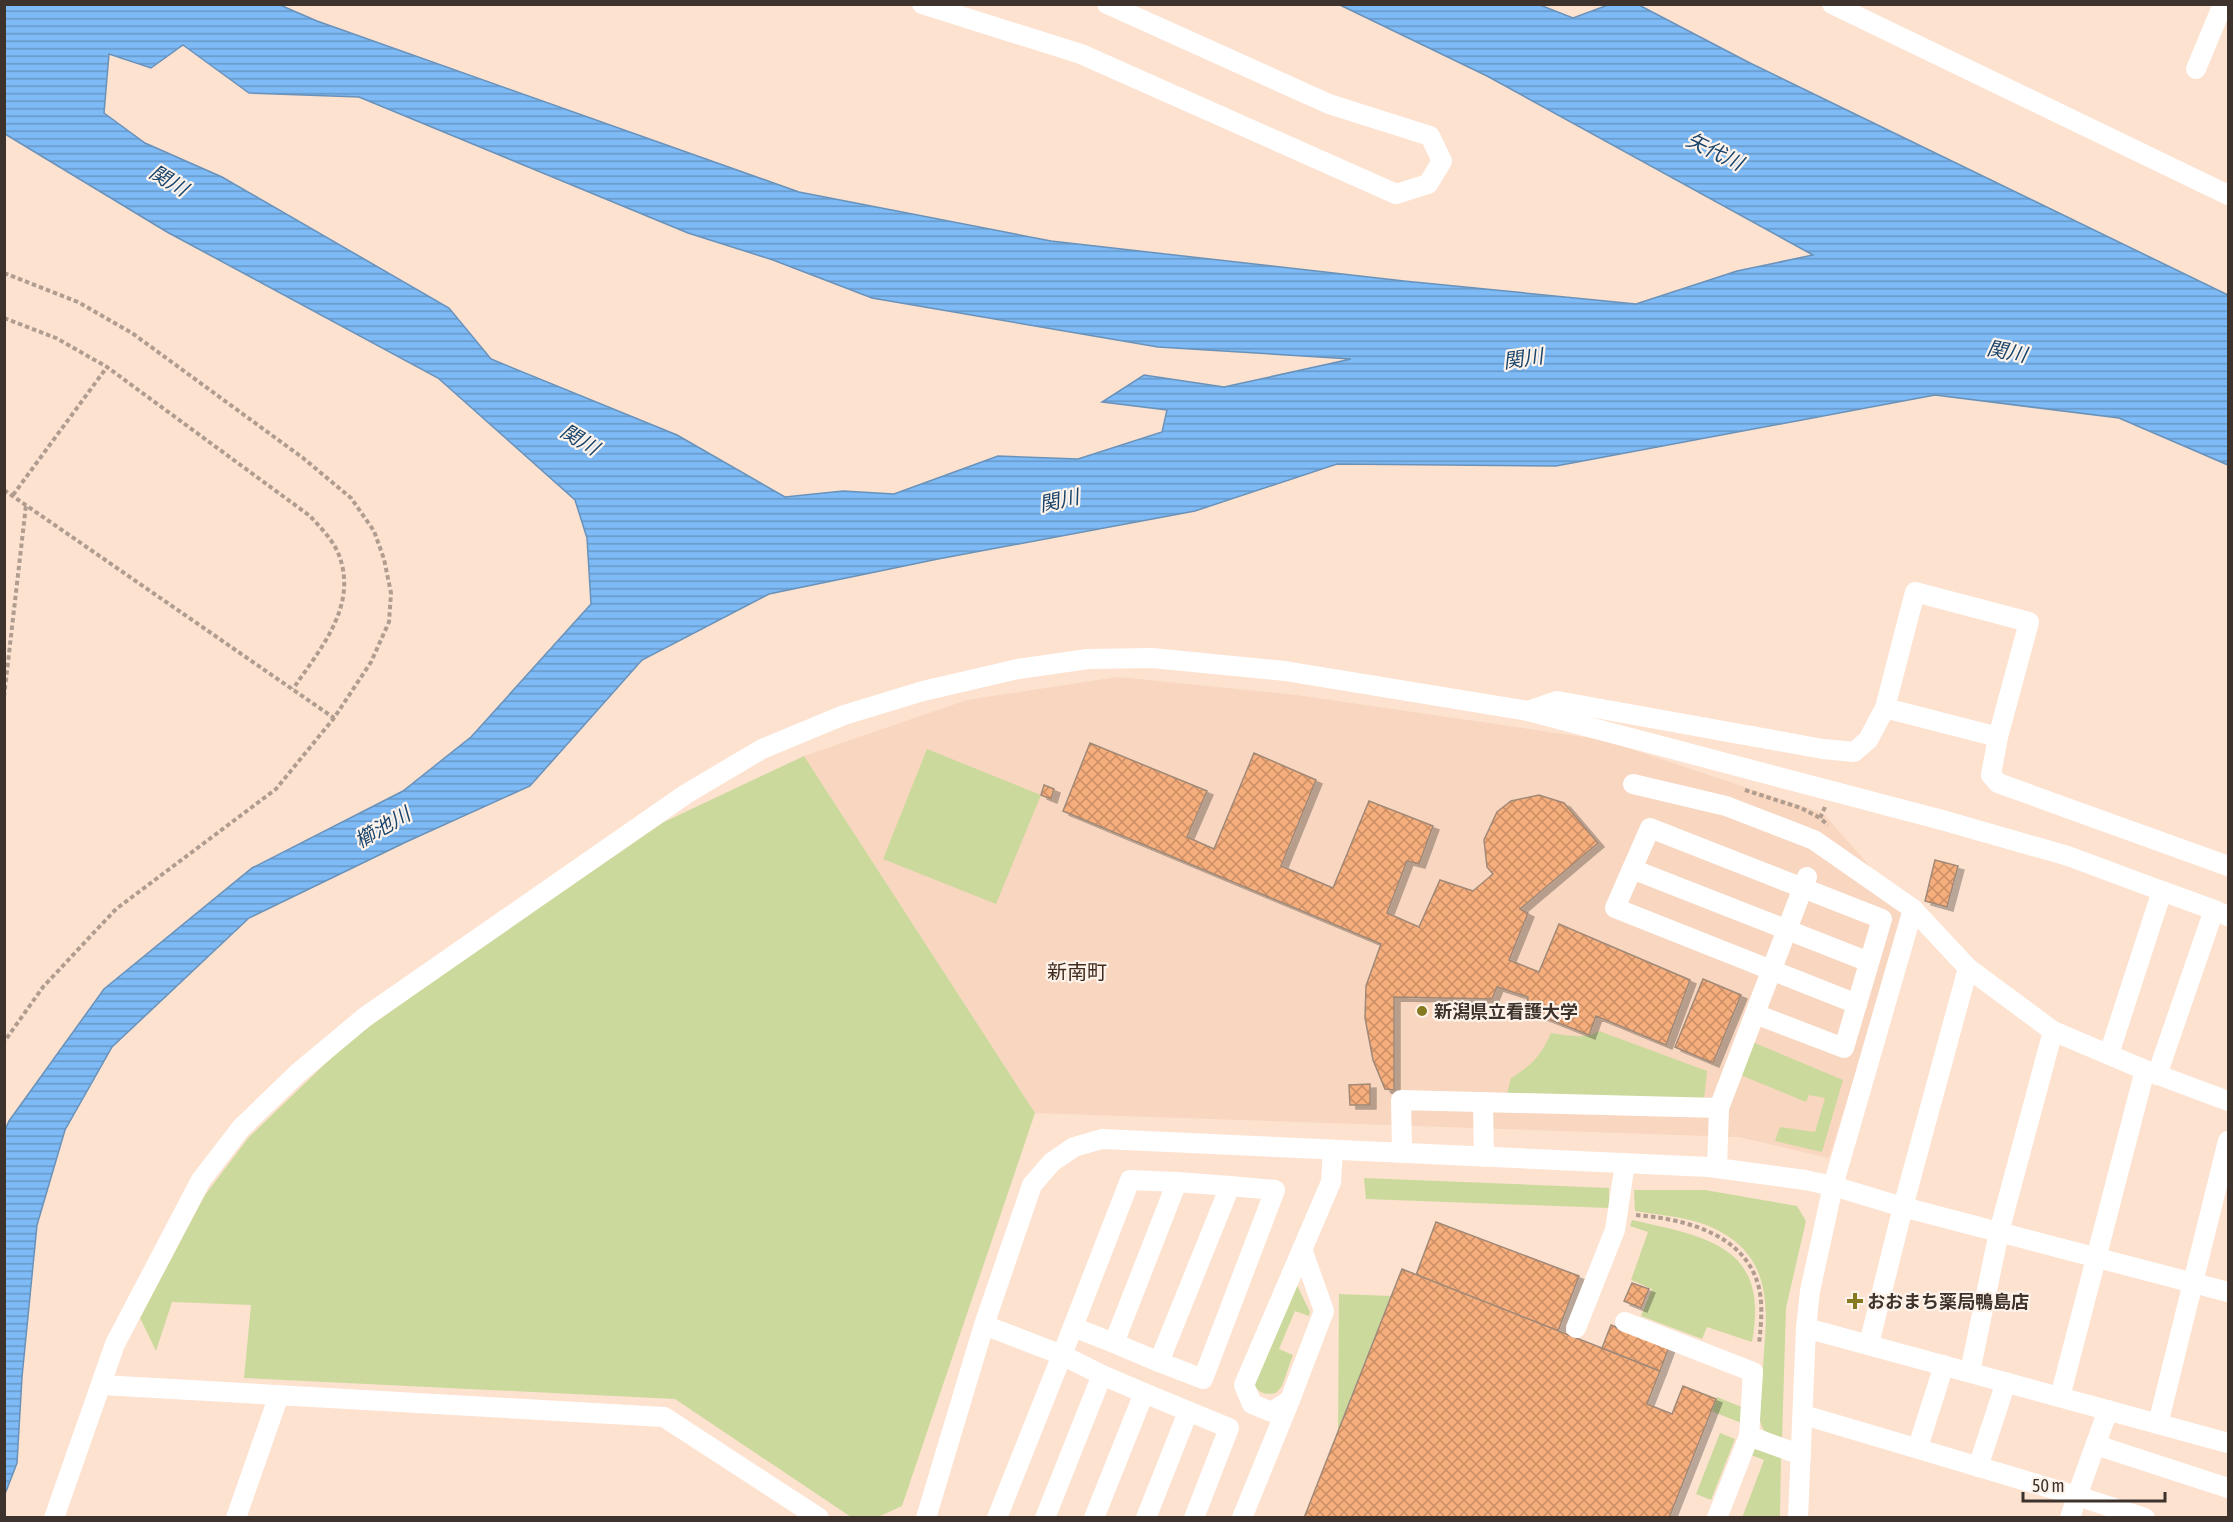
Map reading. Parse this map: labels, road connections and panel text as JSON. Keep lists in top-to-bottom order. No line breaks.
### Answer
{"districts":["新南町"],"water":["矢代川","関川","櫛池川"],"places":{"other":["新潟県立看護大学"],"health":["おおまち薬局鴨島店"]},"scale_bar":"50 m"}
